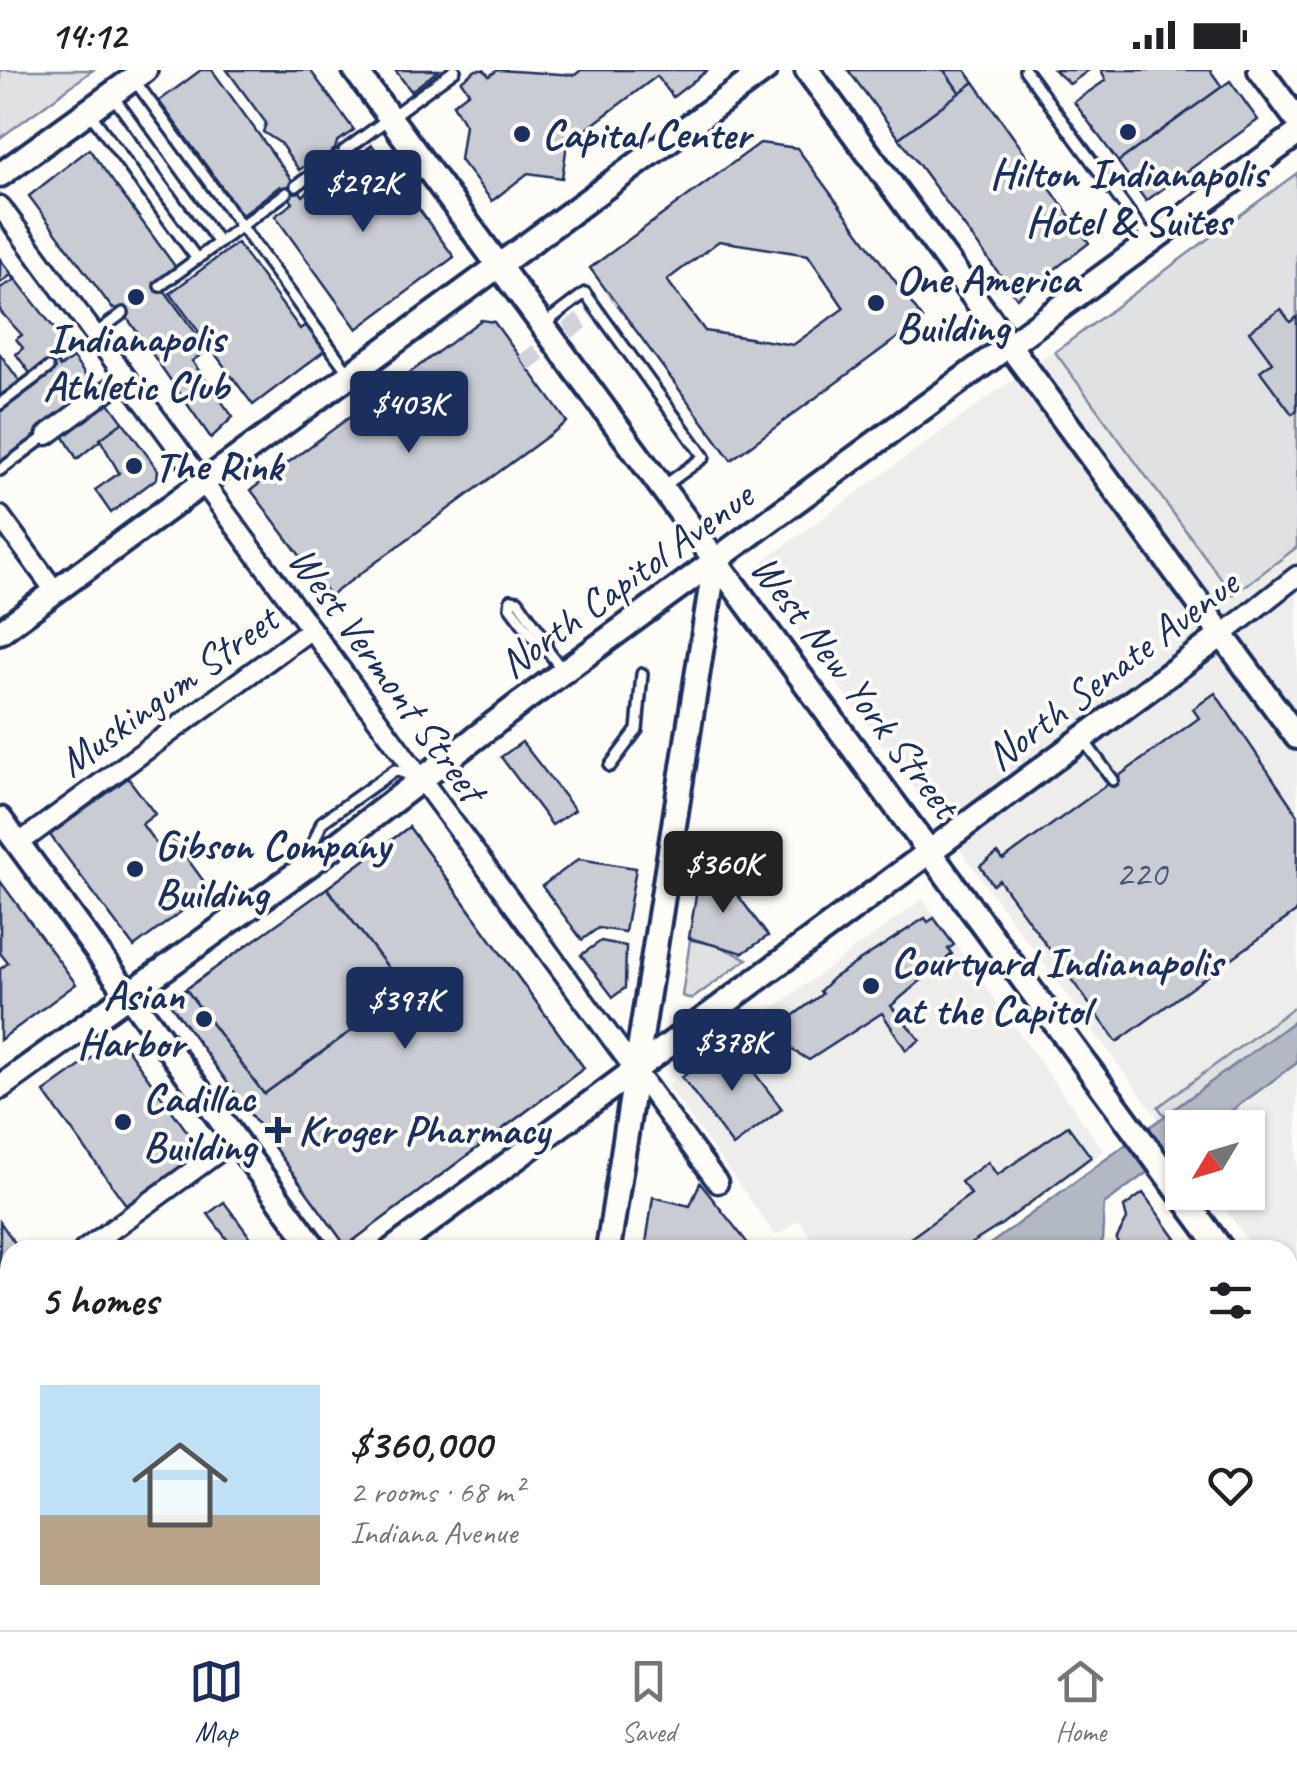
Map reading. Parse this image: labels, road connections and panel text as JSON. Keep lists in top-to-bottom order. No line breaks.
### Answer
{"streets":{"main road":["North Capitol Avenue","North Senate Avenue","West New York Street"],"street":["West Vermont Street","Muskingum Street"]},"crossings":[["North Capitol Avenue","West Vermont Street"],["North Capitol Avenue","West New York Street"],["North Senate Avenue","West Vermont Street"],["North Senate Avenue","West New York Street"],["West Vermont Street","Muskingum Street"]],"places":{"other":["Hilton Indianapolis Hotel & Suites","Capital Center","Indianapolis Athletic Club","One America Building","The Rink","Gibson Company Building","Courtyard Indianapolis at the Capitol","Asian Harbor","Cadillac Building"],"health":["Kroger Pharmacy"]},"house_numbers":["220"],"north":"bottom left","page":{"status":"14:12","price":["$292K","$403K","$360K","$397K","$378K"],"heading":"5 homes","list":[{"name":"$360,000","note":"2 rooms · 68 m² · Indiana Avenue"}],"tabs":["Map","Saved","Home"]}}
